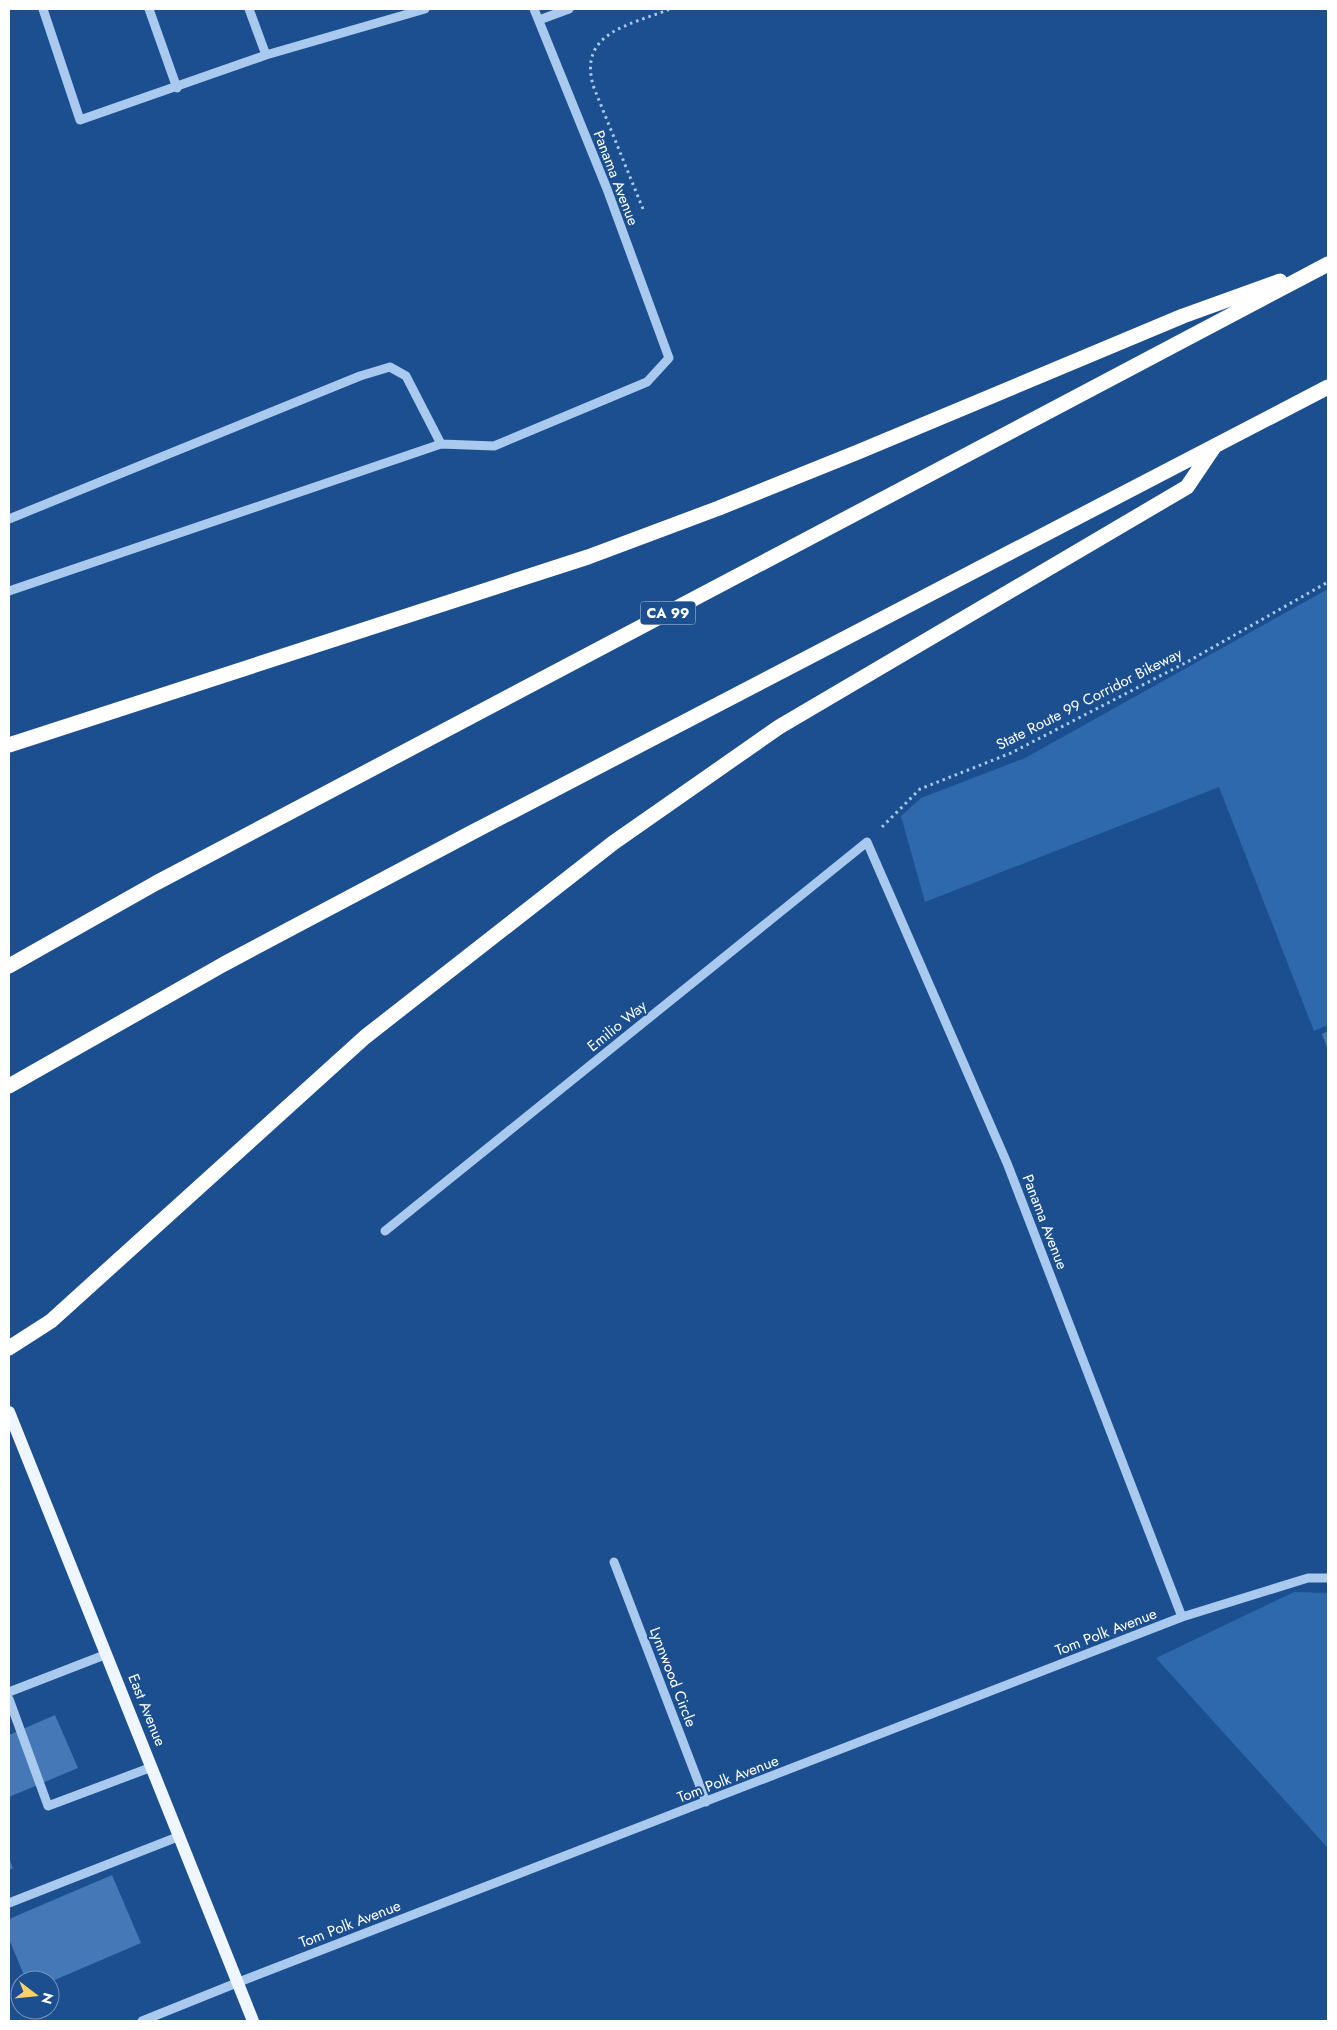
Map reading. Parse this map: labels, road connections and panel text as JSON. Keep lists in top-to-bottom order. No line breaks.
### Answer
{"streets":{"highway":["CA 99"],"main road":["East Avenue"],"street":["Panama Avenue","Emilio Way","Tom Polk Avenue","Lynnwood Circle"],"path":["State Route 99 Corridor Bikeway"]},"crossings":[["Panama Avenue","State Route 99 Corridor Bikeway"],["Panama Avenue","Emilio Way"],["Panama Avenue","Tom Polk Avenue"],["State Route 99 Corridor Bikeway","Emilio Way"],["Tom Polk Avenue","Lynnwood Circle"],["Tom Polk Avenue","East Avenue"]],"north":"right"}
